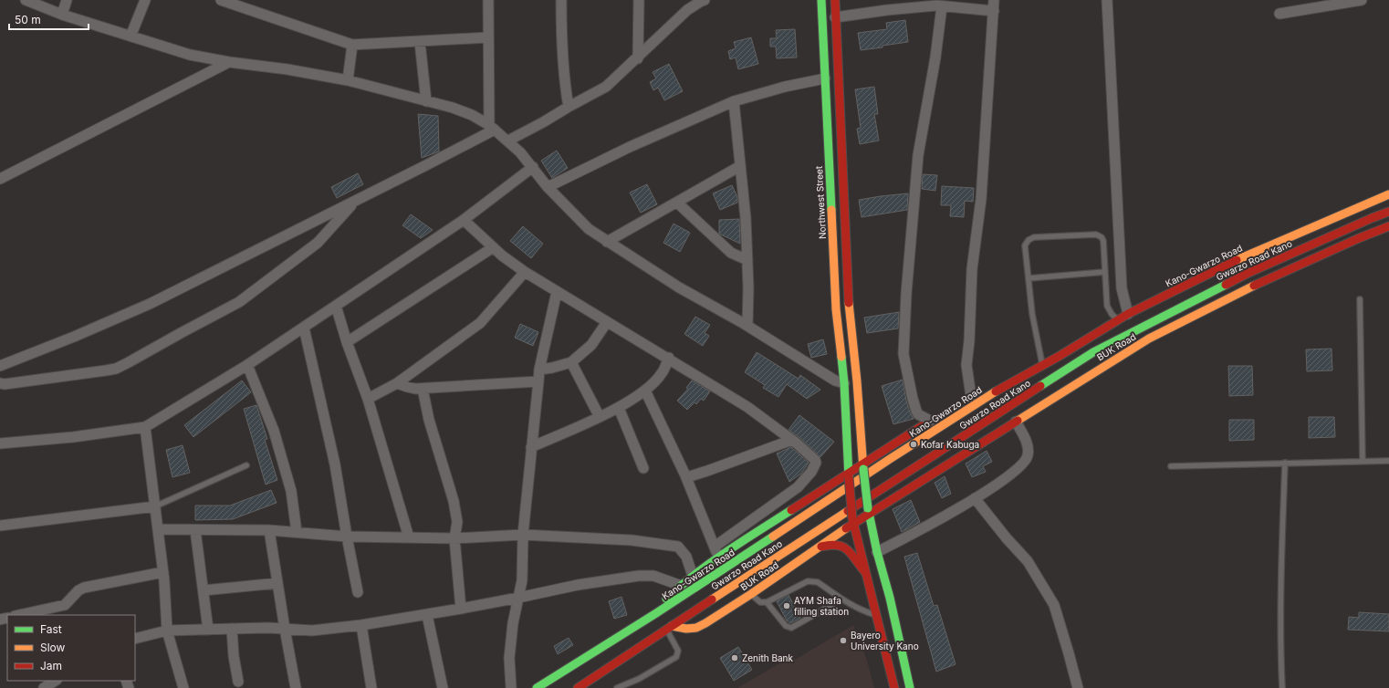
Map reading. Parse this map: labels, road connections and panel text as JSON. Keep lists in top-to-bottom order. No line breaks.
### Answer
{"streets":{"main road":["Northwest Street","Gwarzo Road Kano","Kano-Gwarzo Road","BUK Road"]},"crossings":[["Northwest Street","BUK Road"],["Gwarzo Road Kano","BUK Road"]],"places":["Kofar Kabuga","AYM Shafa filling station","Bayero University Kano","Zenith Bank"],"legend":["Fast","Slow","Jam"],"scale_bar":"50 m"}
